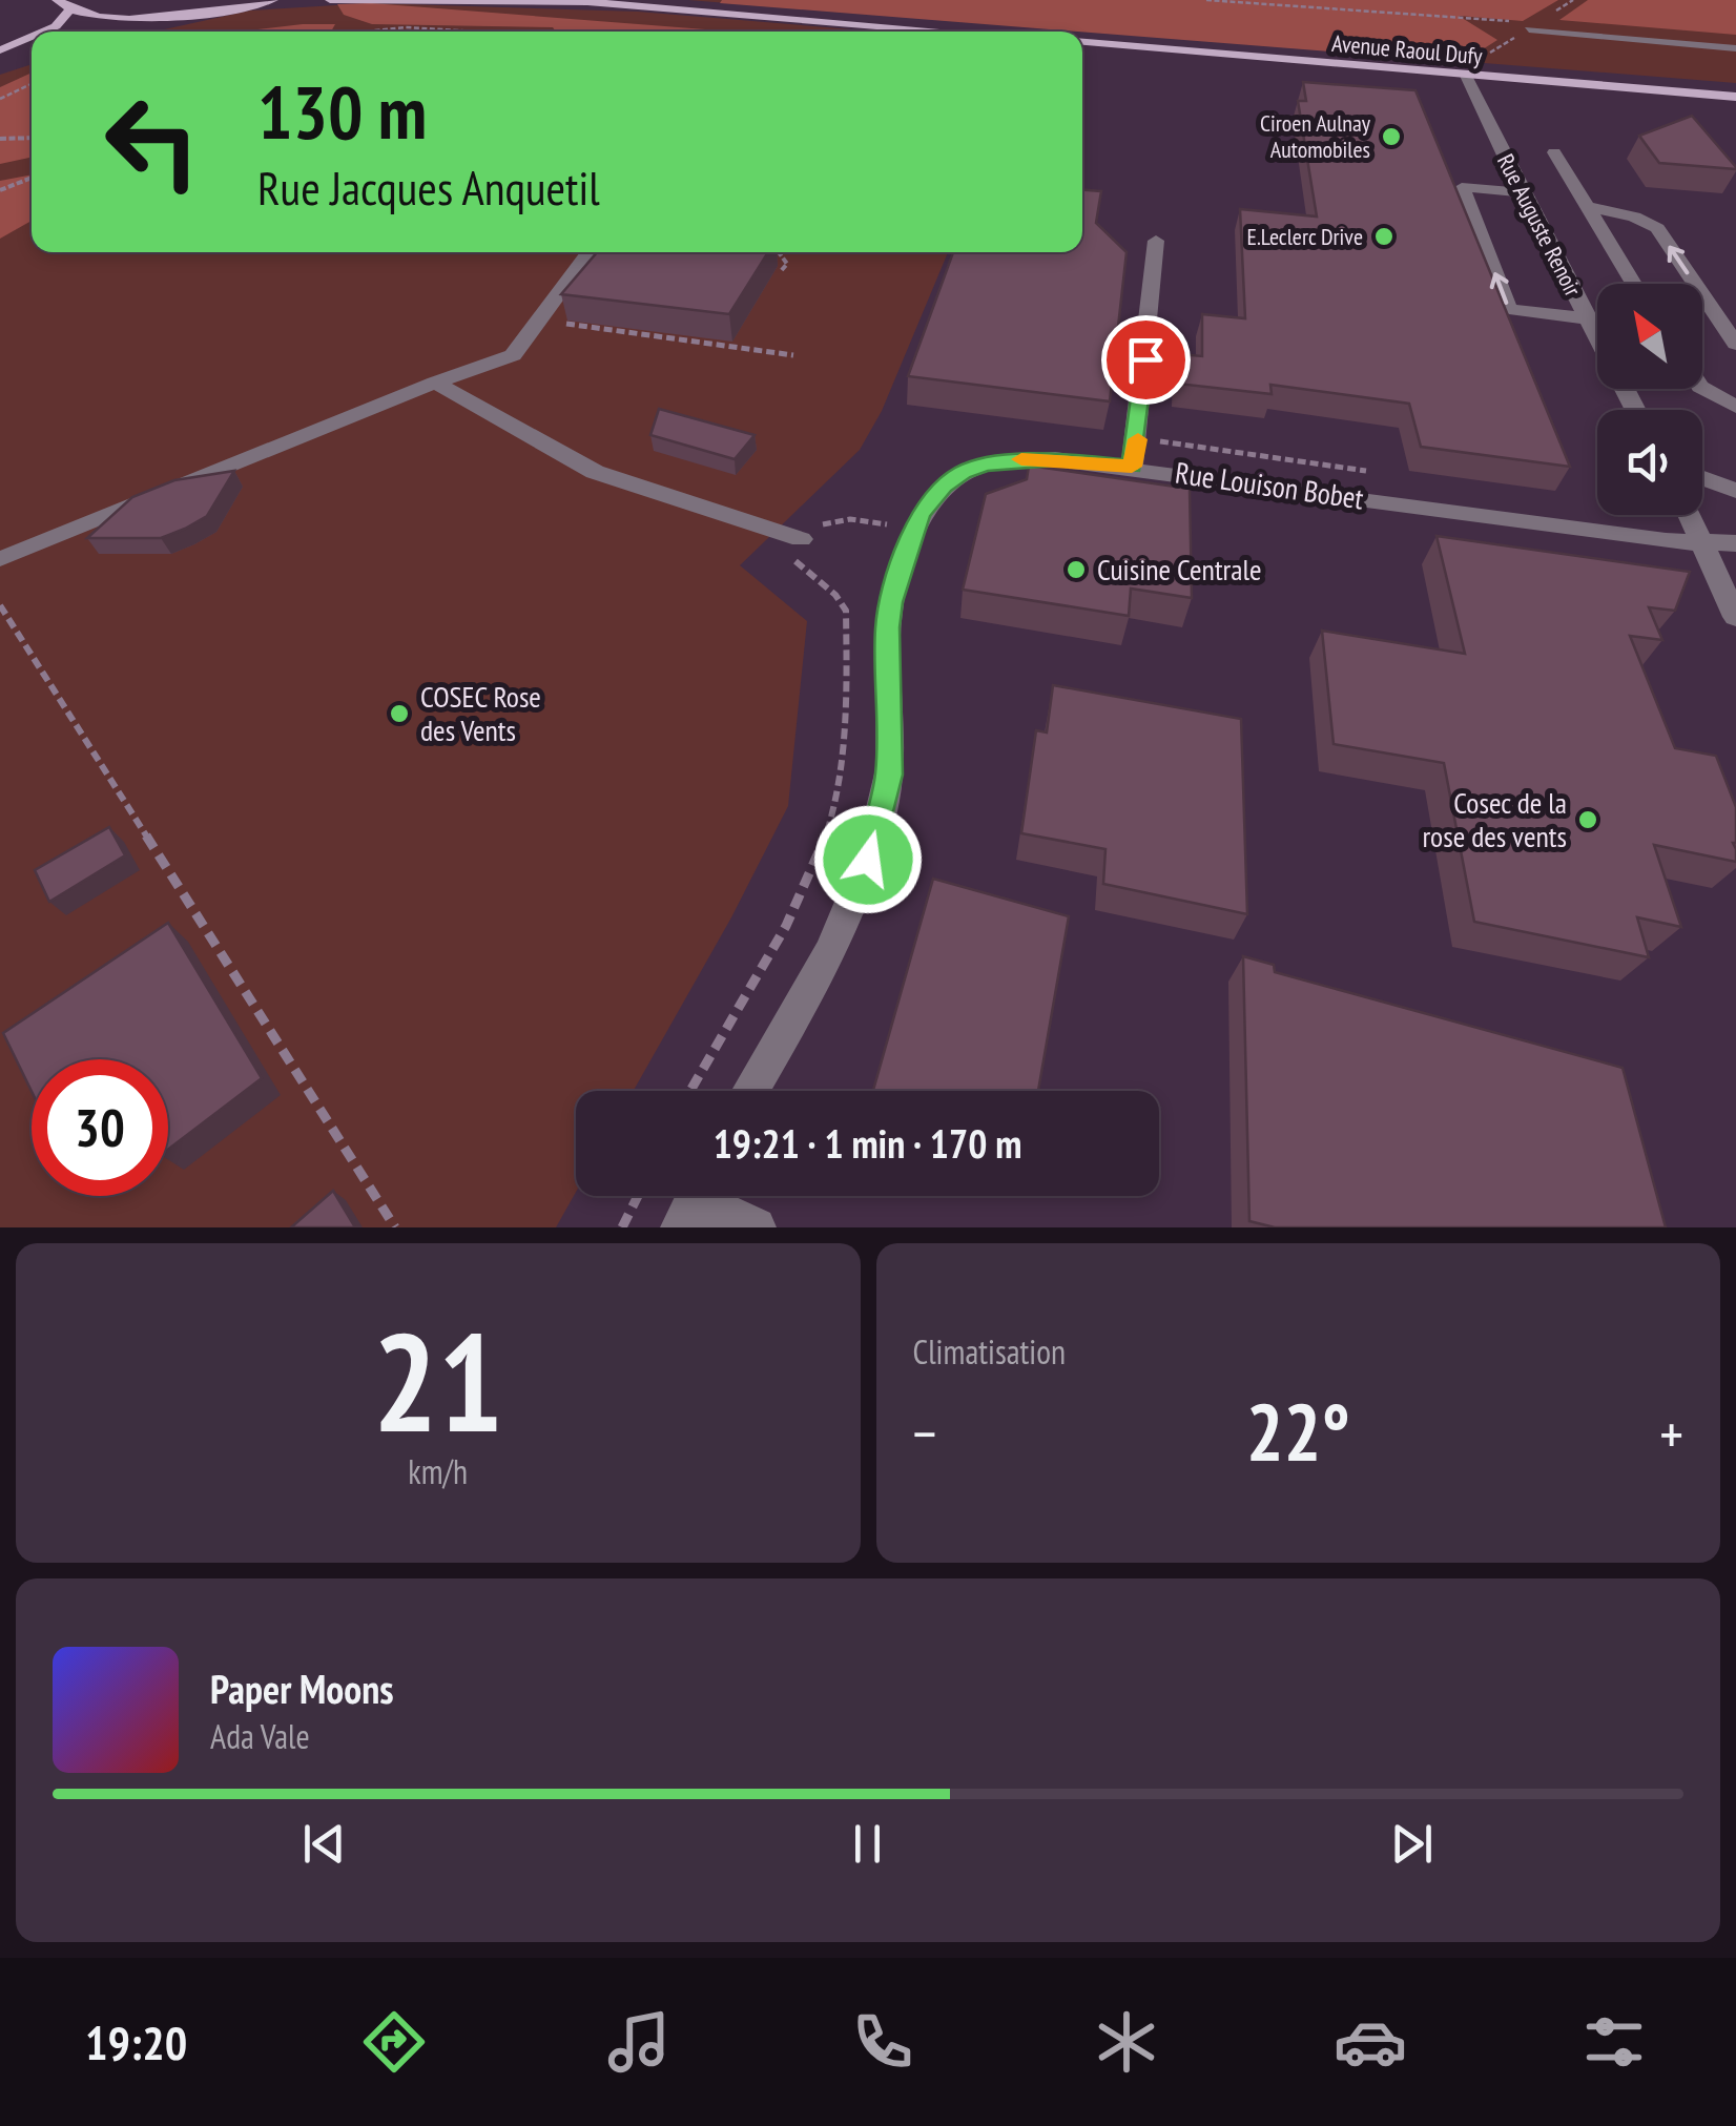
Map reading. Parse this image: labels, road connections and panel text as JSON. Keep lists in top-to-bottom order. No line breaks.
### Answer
{"streets":{"main road":["Avenue Raoul Dufy"],"street":["Rue Auguste Renoir","Rue Louison Bobet"]},"crossings":[["Avenue Raoul Dufy","Rue Auguste Renoir"]],"places":["Ciroen Aulnay Automobiles","E.Leclerc Drive","Cuisine Centrale","COSEC Rose des Vents","Cosec de la rose des vents"],"north":"top left","page":{"turn":["130 m","Rue Jacques Anquetil"],"limit":"30","trip":"19:21 · 1 min · 170 m","tile":[["21","km/h"],"Climatisation"],"heat":["−","22°","+"],"song":["Paper Moons","Ada Vale"],"tabs":"19:20"}}
